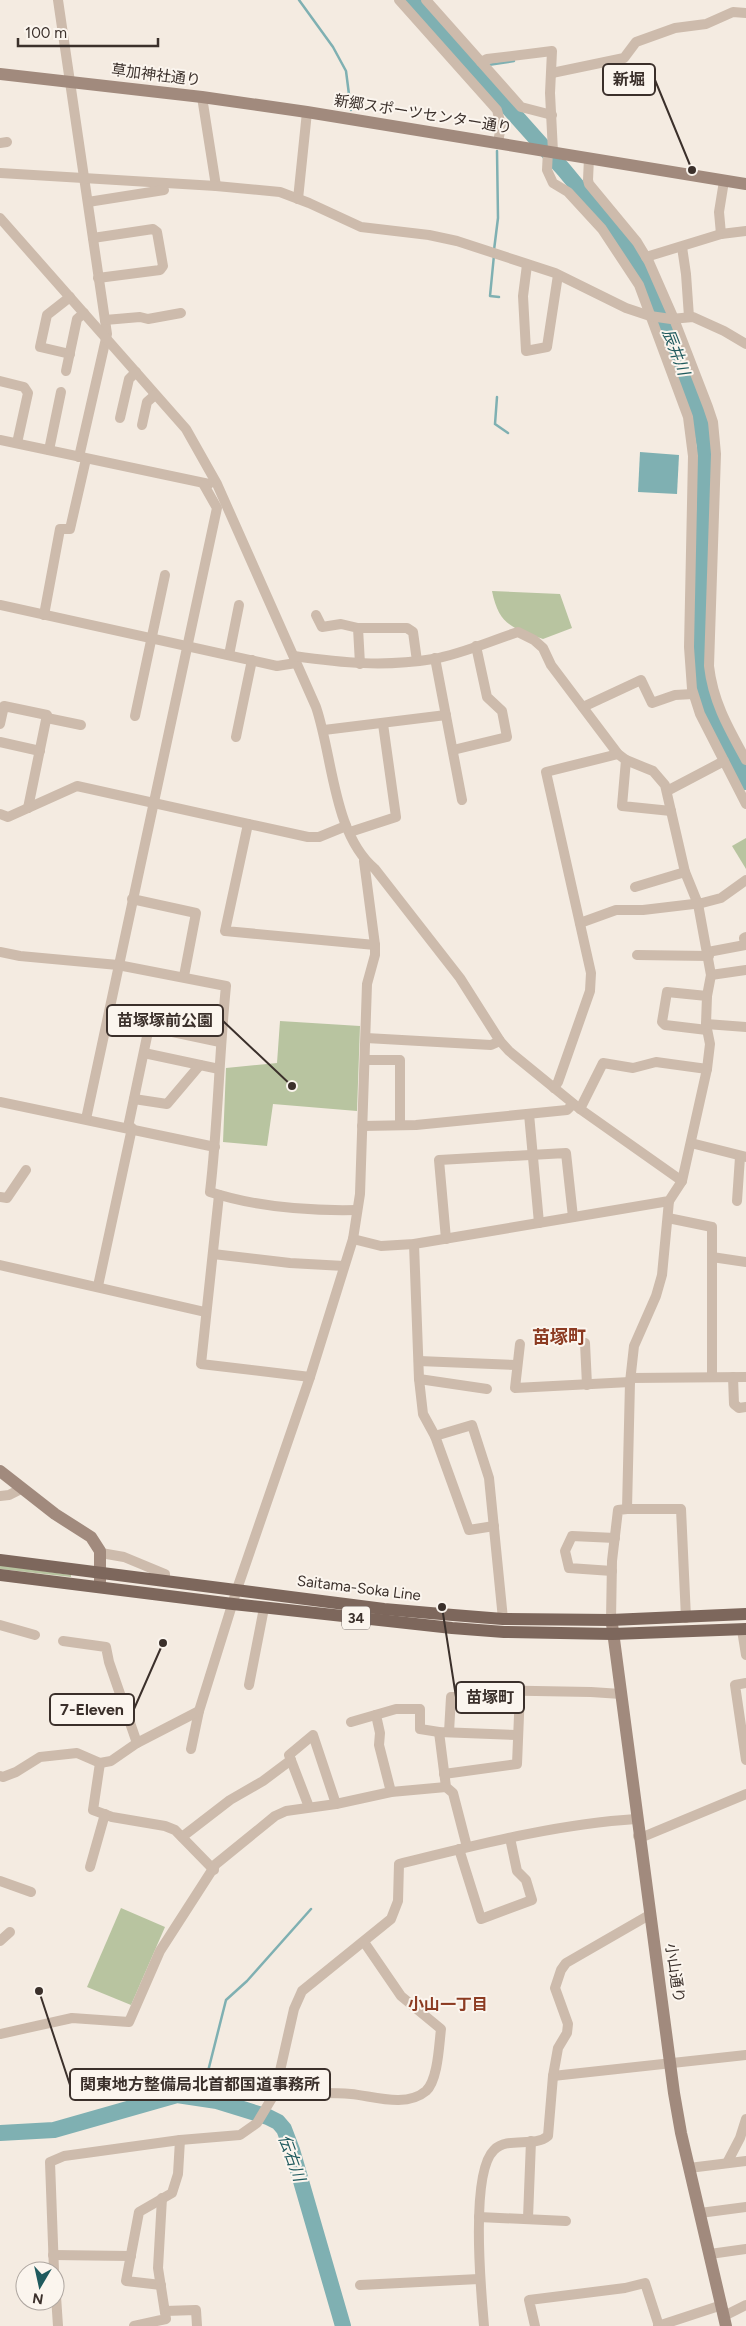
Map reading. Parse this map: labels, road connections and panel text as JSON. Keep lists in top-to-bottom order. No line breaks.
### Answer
{"streets":{"main road":["Saitama-Soka Line","34"],"street":["草加神社通り","新郷スポーツセンター通り","小山通り"]},"crossings":[["草加神社通り","新郷スポーツセンター通り"],["Saitama-Soka Line","小山通り"]],"districts":["苗塚町","小山一丁目"],"water":["辰井川","伝右川"],"places":["新堀","苗塚塚前公園","苗塚町","7-Eleven","関東地方整備局北首都国道事務所"],"scale_bar":"100 m","north":"bottom"}
